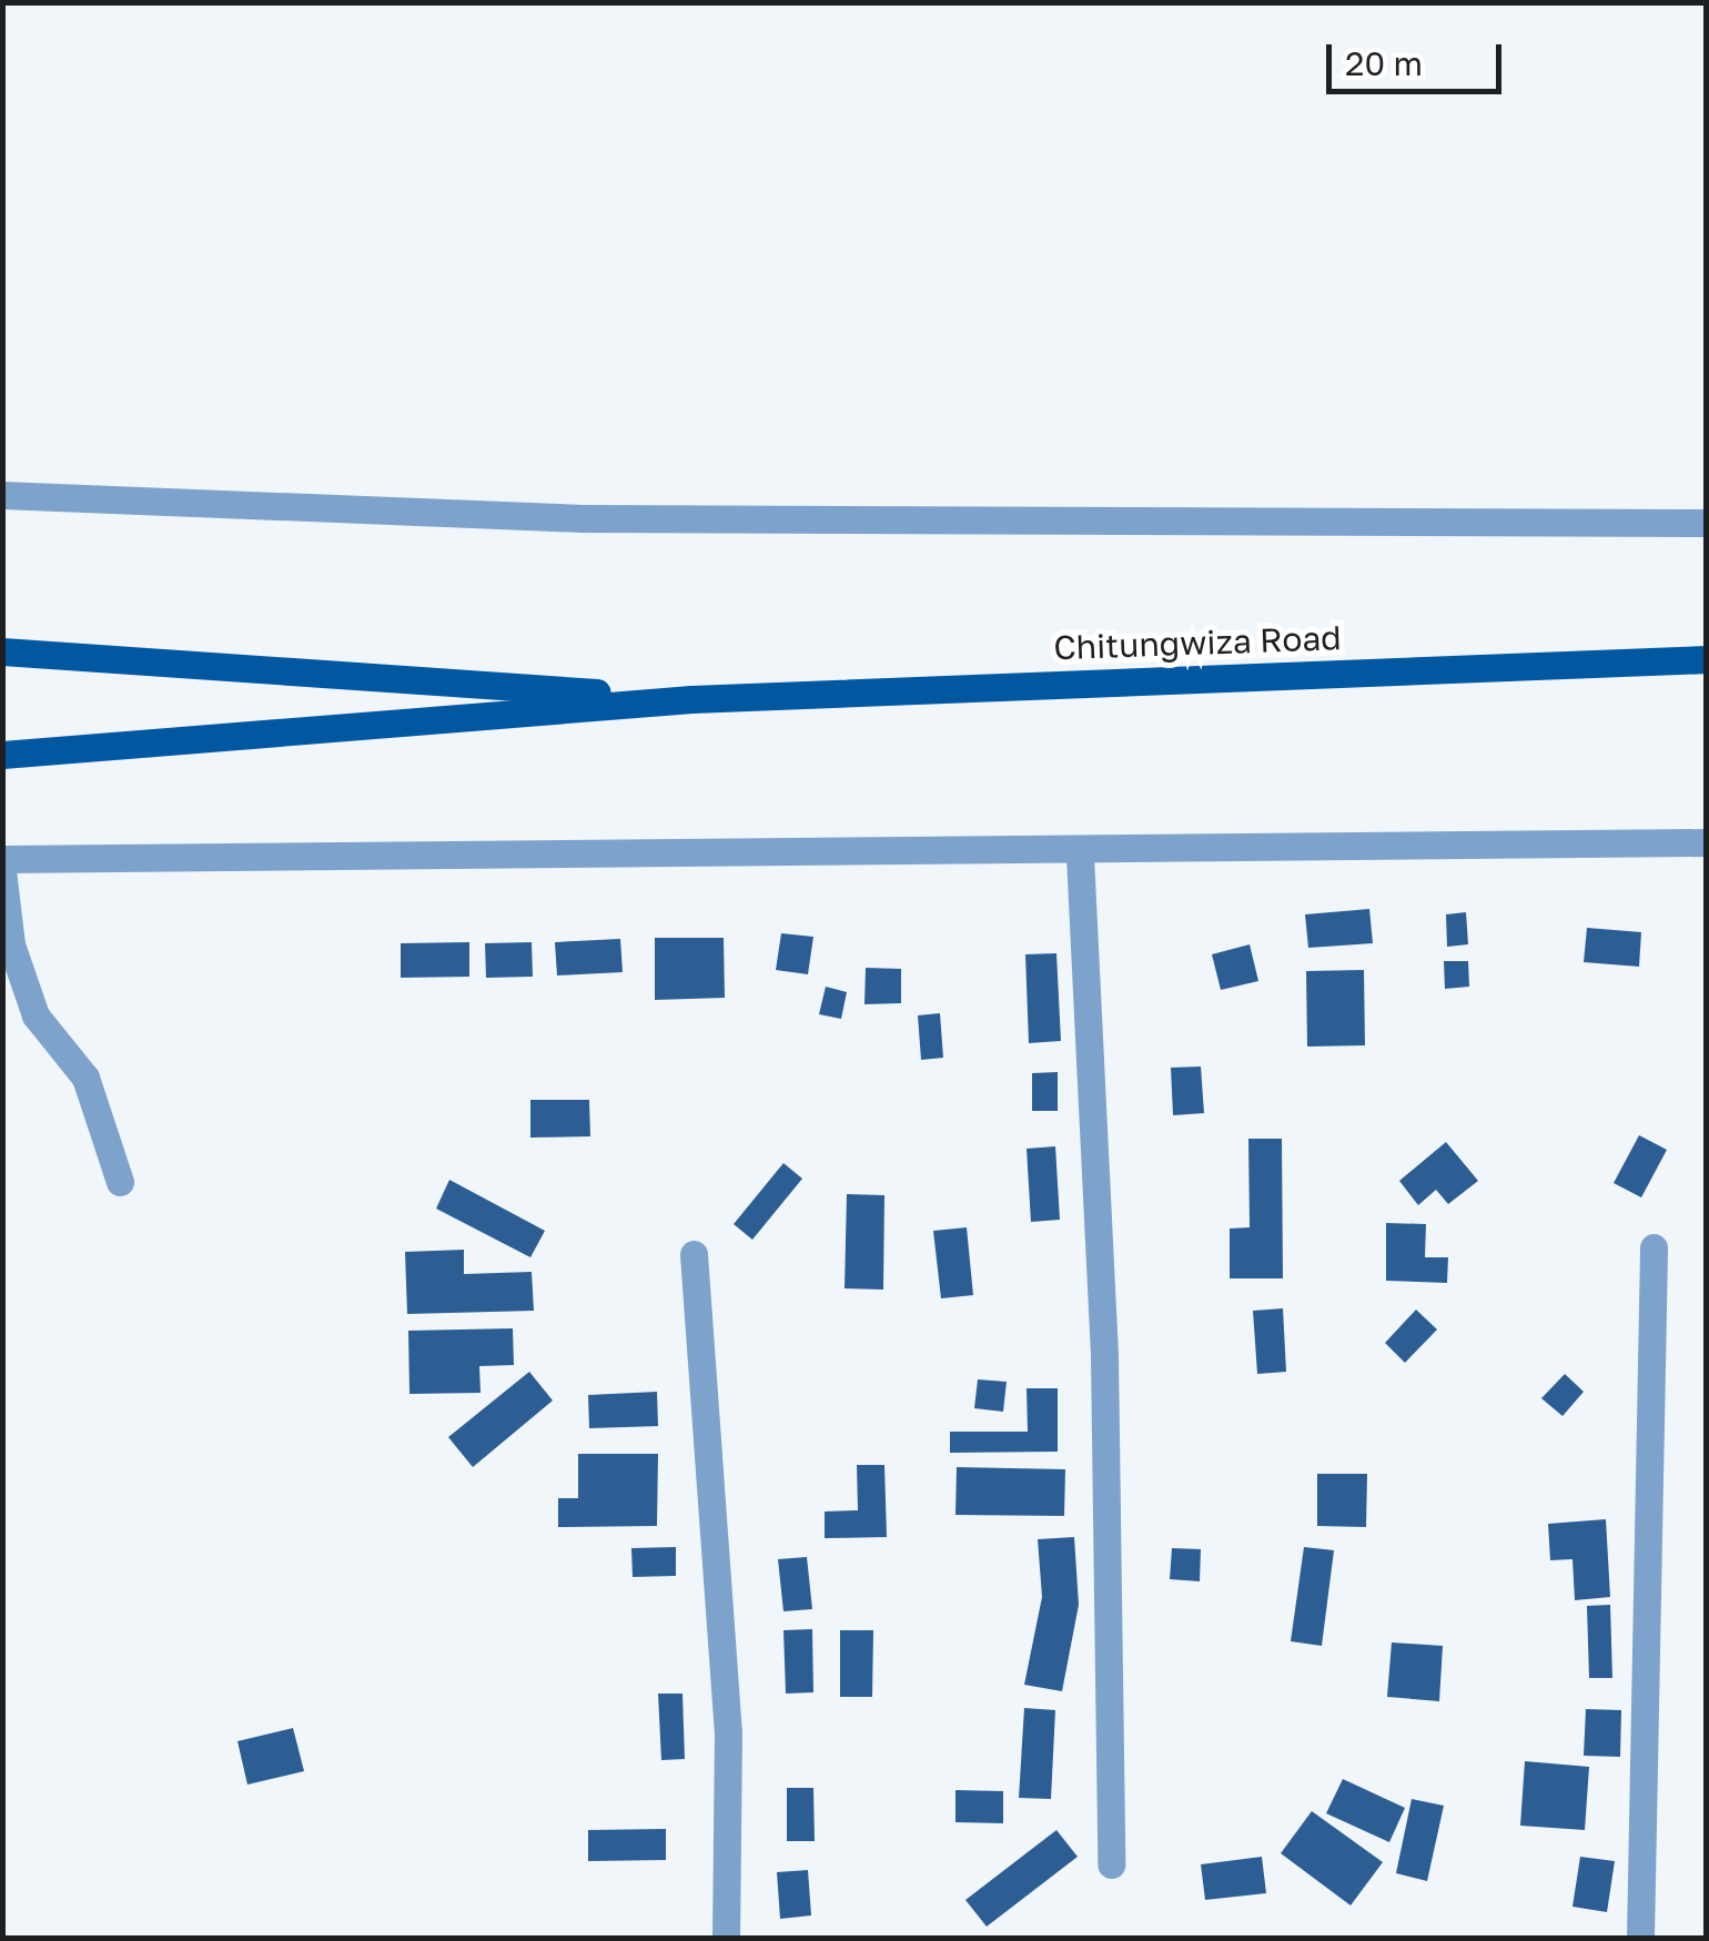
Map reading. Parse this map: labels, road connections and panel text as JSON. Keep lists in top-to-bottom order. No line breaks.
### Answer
{"streets":{"main road":["Chitungwiza Road"]},"scale_bar":"20 m"}
